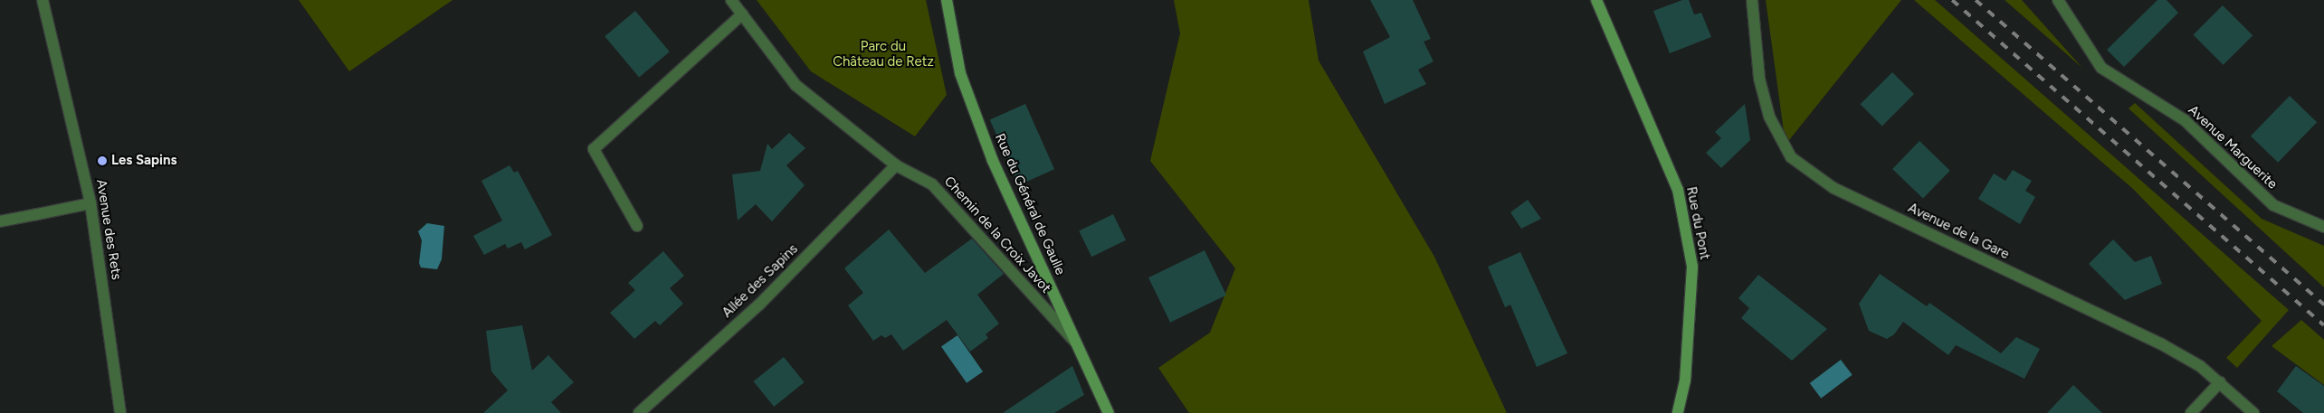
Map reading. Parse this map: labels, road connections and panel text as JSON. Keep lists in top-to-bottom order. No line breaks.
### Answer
{"streets":{"street":["Avenue Marguerite","Rue du Général de Gaulle","Rue du Pont","Avenue des Rets","Avenue de la Gare","Chemin de la Croix Javot","Allée des Sapins"]},"crossings":[["Rue du Général de Gaulle","Chemin de la Croix Javot"],["Chemin de la Croix Javot","Allée des Sapins"]],"parks":["Parc du Château de Retz"],"places":["Les Sapins"]}
